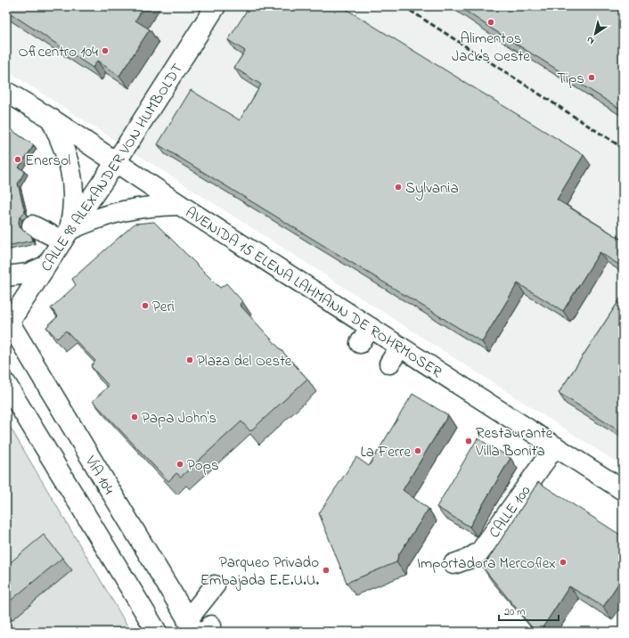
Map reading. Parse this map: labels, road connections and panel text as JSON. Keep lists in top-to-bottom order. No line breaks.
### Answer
{"streets":{"street":["CALLE 98 ALEXANDER VON HUMBOLDT","AVENIDA 15 ELENA LAHMANN DE ROHRMOSER","VÍA 104","CALLE 100"]},"crossings":[["CALLE 98 ALEXANDER VON HUMBOLDT","AVENIDA 15 ELENA LAHMANN DE ROHRMOSER"],["CALLE 98 ALEXANDER VON HUMBOLDT","VÍA 104"],["AVENIDA 15 ELENA LAHMANN DE ROHRMOSER","CALLE 100"]],"places":["Alimentos Jack's Oeste","Oficentro 104","Tips","Enersol","Sylvania","Peri","Plaza del Oeste","Papa John's","Restaurante Villa Bonita","La Ferre","Pops","Importadora Mercoflex","Parqueo Privado Embajada E.E.U.U."],"scale_bar":"20 m","north":"bottom left"}
